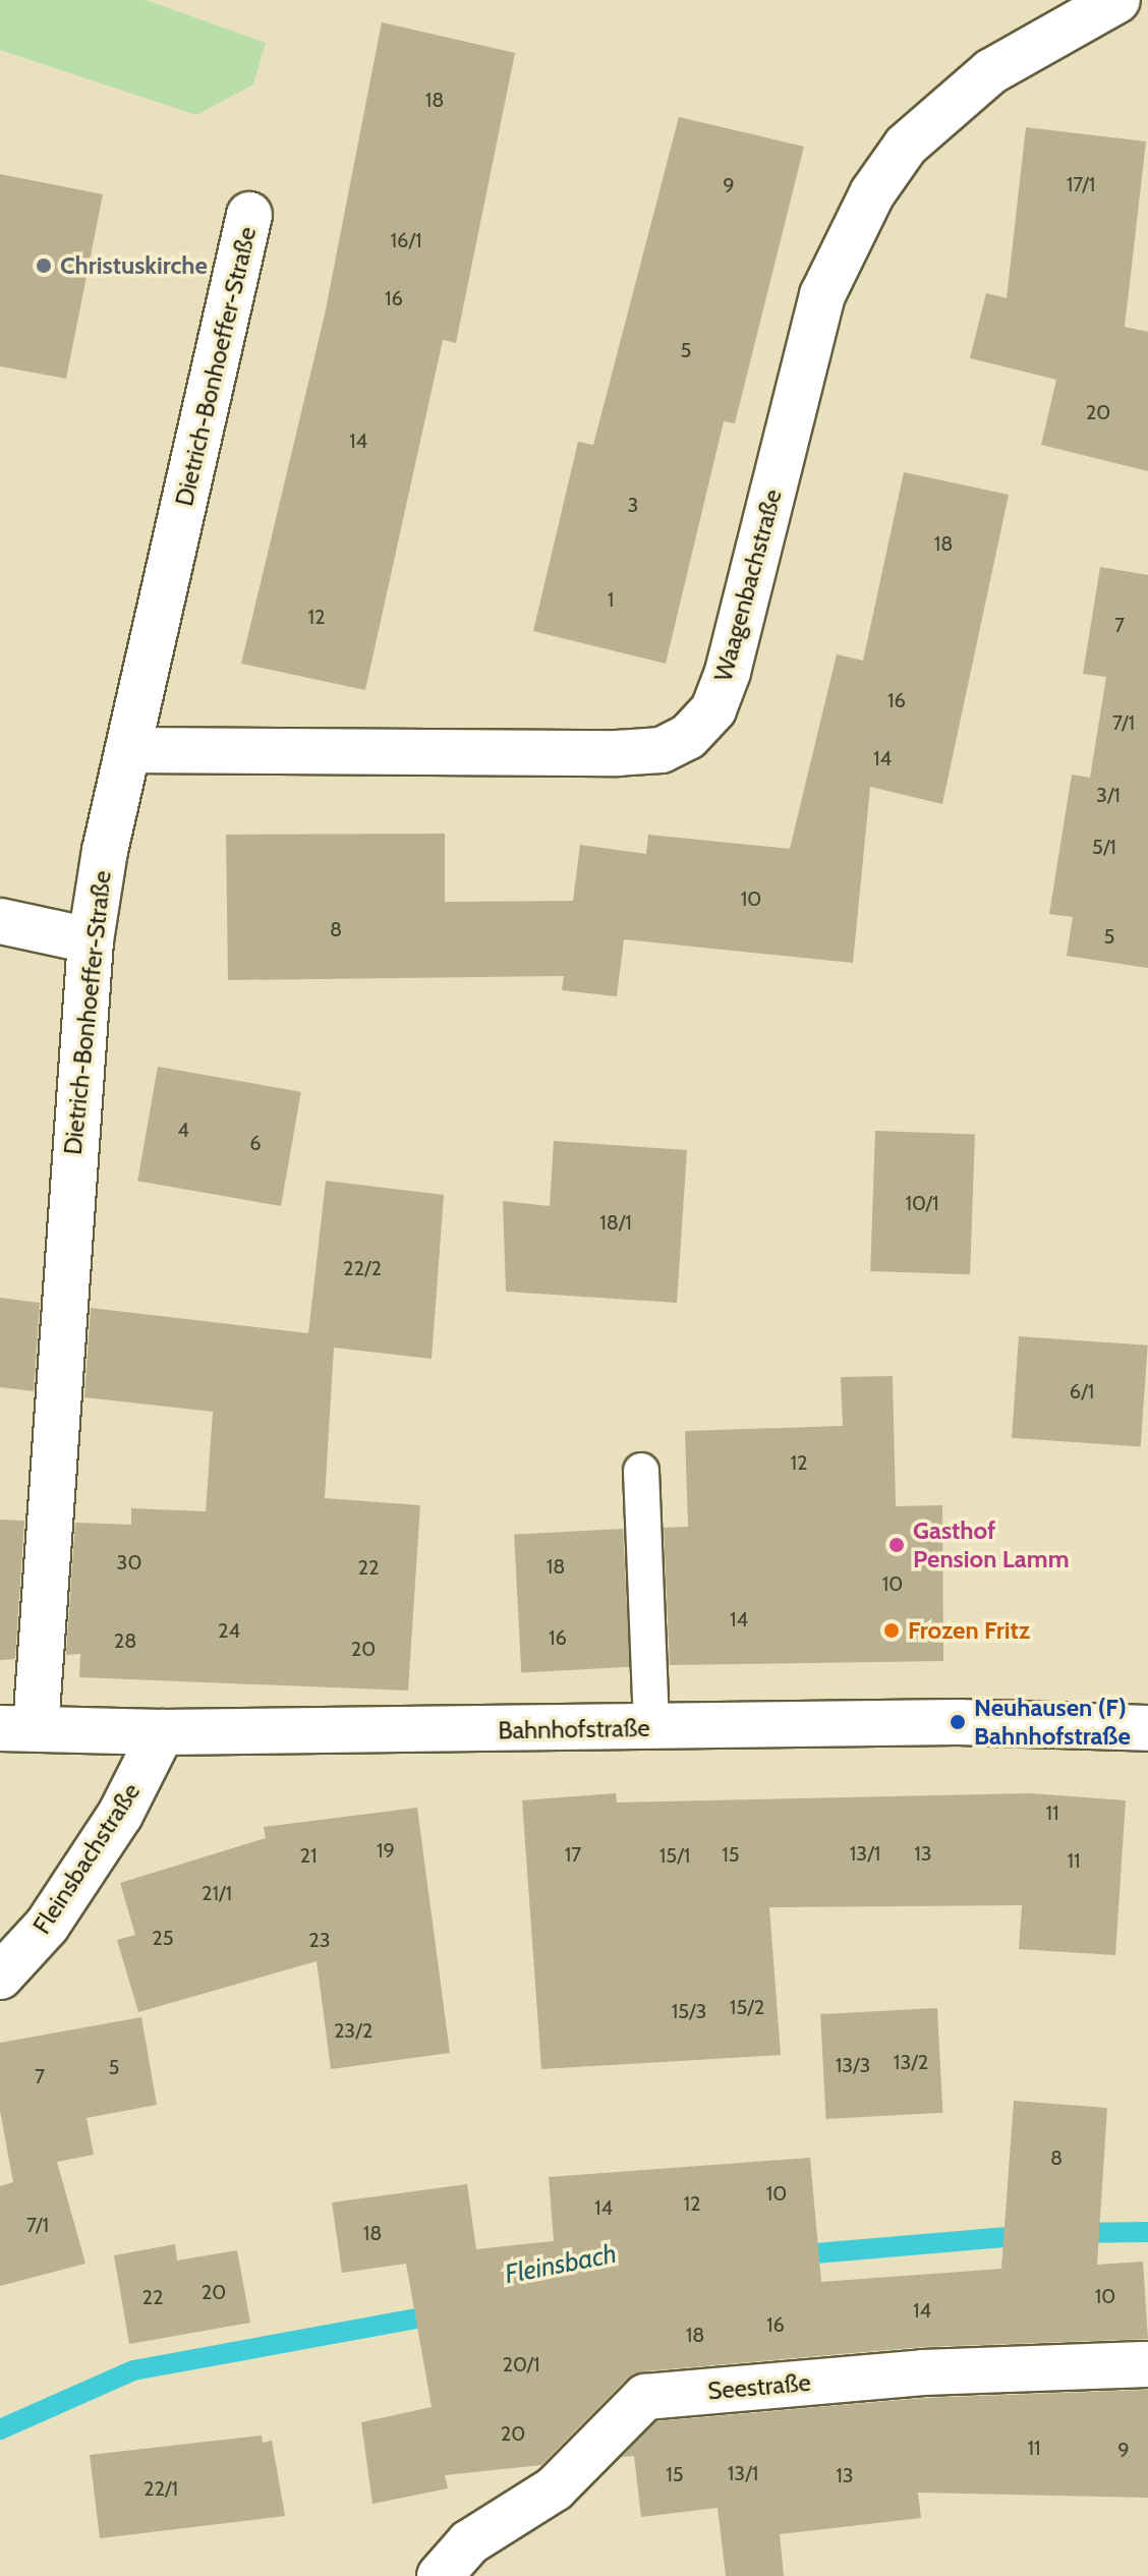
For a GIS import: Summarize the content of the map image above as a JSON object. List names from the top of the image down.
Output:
{
  "streets": {
    "street": [
      "Dietrich-Bonhoeffer-Straße",
      "Waagenbachstraße",
      "Bahnhofstraße",
      "Fleinsbachstraße",
      "Seestraße"
    ]
  },
  "crossings": [
    ["Dietrich-Bonhoeffer-Straße", "Waagenbachstraße"],
    ["Dietrich-Bonhoeffer-Straße", "Bahnhofstraße"],
    ["Bahnhofstraße", "Fleinsbachstraße"]
  ],
  "water": ["Fleinsbach"],
  "places": [
    "Christuskirche",
    "Gasthof Pension Lamm",
    "Frozen Fritz",
    "Neuhausen (F) Bahnhofstraße"
  ],
  "house_numbers": [
    "18",
    "17/1",
    "9",
    "16/1",
    "16",
    "5",
    "20",
    "14",
    "3",
    "18",
    "1",
    "12",
    "7",
    "16",
    "7/1",
    "14",
    "3/1",
    "5/1",
    "10",
    "8",
    "5",
    "4",
    "6",
    "10/1",
    "18/1",
    "22/2",
    "6/1",
    "12",
    "30",
    "18",
    "22",
    "10",
    "14",
    "24",
    "16",
    "28",
    "20",
    "11",
    "19",
    "13/1",
    "13",
    "17",
    "15",
    "21",
    "15/1",
    "11",
    "21/1",
    "25",
    "23",
    "15/2",
    "15/3",
    "23/2",
    "13/2",
    "13/3",
    "5",
    "7",
    "8",
    "10",
    "12",
    "14",
    "7/1",
    "18",
    "20",
    "10",
    "22",
    "14",
    "16",
    "18",
    "20/1",
    "20",
    "11",
    "9",
    "13/1",
    "15",
    "13",
    "22/1"
  ]
}
